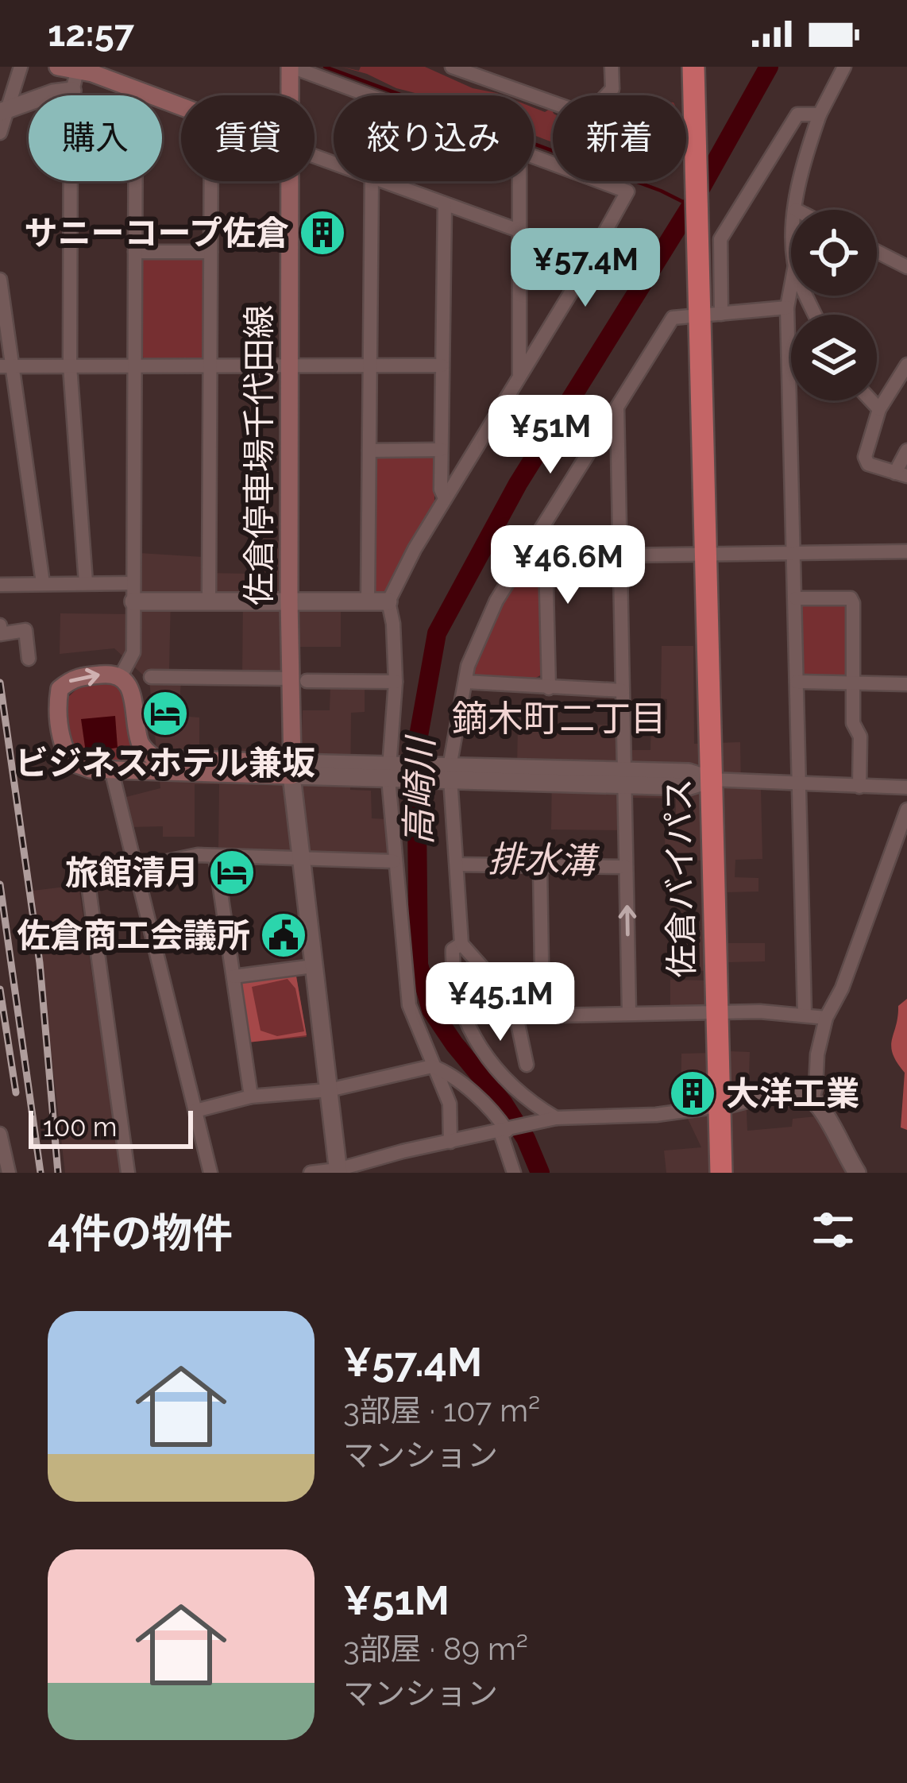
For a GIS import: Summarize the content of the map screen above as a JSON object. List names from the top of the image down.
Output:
{
  "streets": {
    "highway": ["佐倉バイパス"],
    "main road": ["佐倉停車場千代田線"]
  },
  "districts": ["鏑木町二丁目"],
  "water": ["高崎川", "排水溝"],
  "places": {
    "building": ["サニーコープ佐倉", "大洋工業"],
    "hotel": ["ビジネスホテル兼坂", "旅館清月"],
    "public building": ["佐倉商工会議所"]
  },
  "scale_bar": "100 m",
  "page": {
    "status": "12:57",
    "chip": [
      "購入",
      "賃貸",
      "絞り込み",
      "新着"
    ],
    "price": [
      "¥57.4M",
      "¥51M",
      "¥46.6M",
      "¥45.1M"
    ],
    "scale": "100 m",
    "heading": "4件の物件",
    "list": [
      {
        "name": "¥57.4M",
        "note": "3部屋 · 107 m² · マンション"
      },
      {
        "name": "¥51M",
        "note": "3部屋 · 89 m² · マンション"
      }
    ]
  }
}
